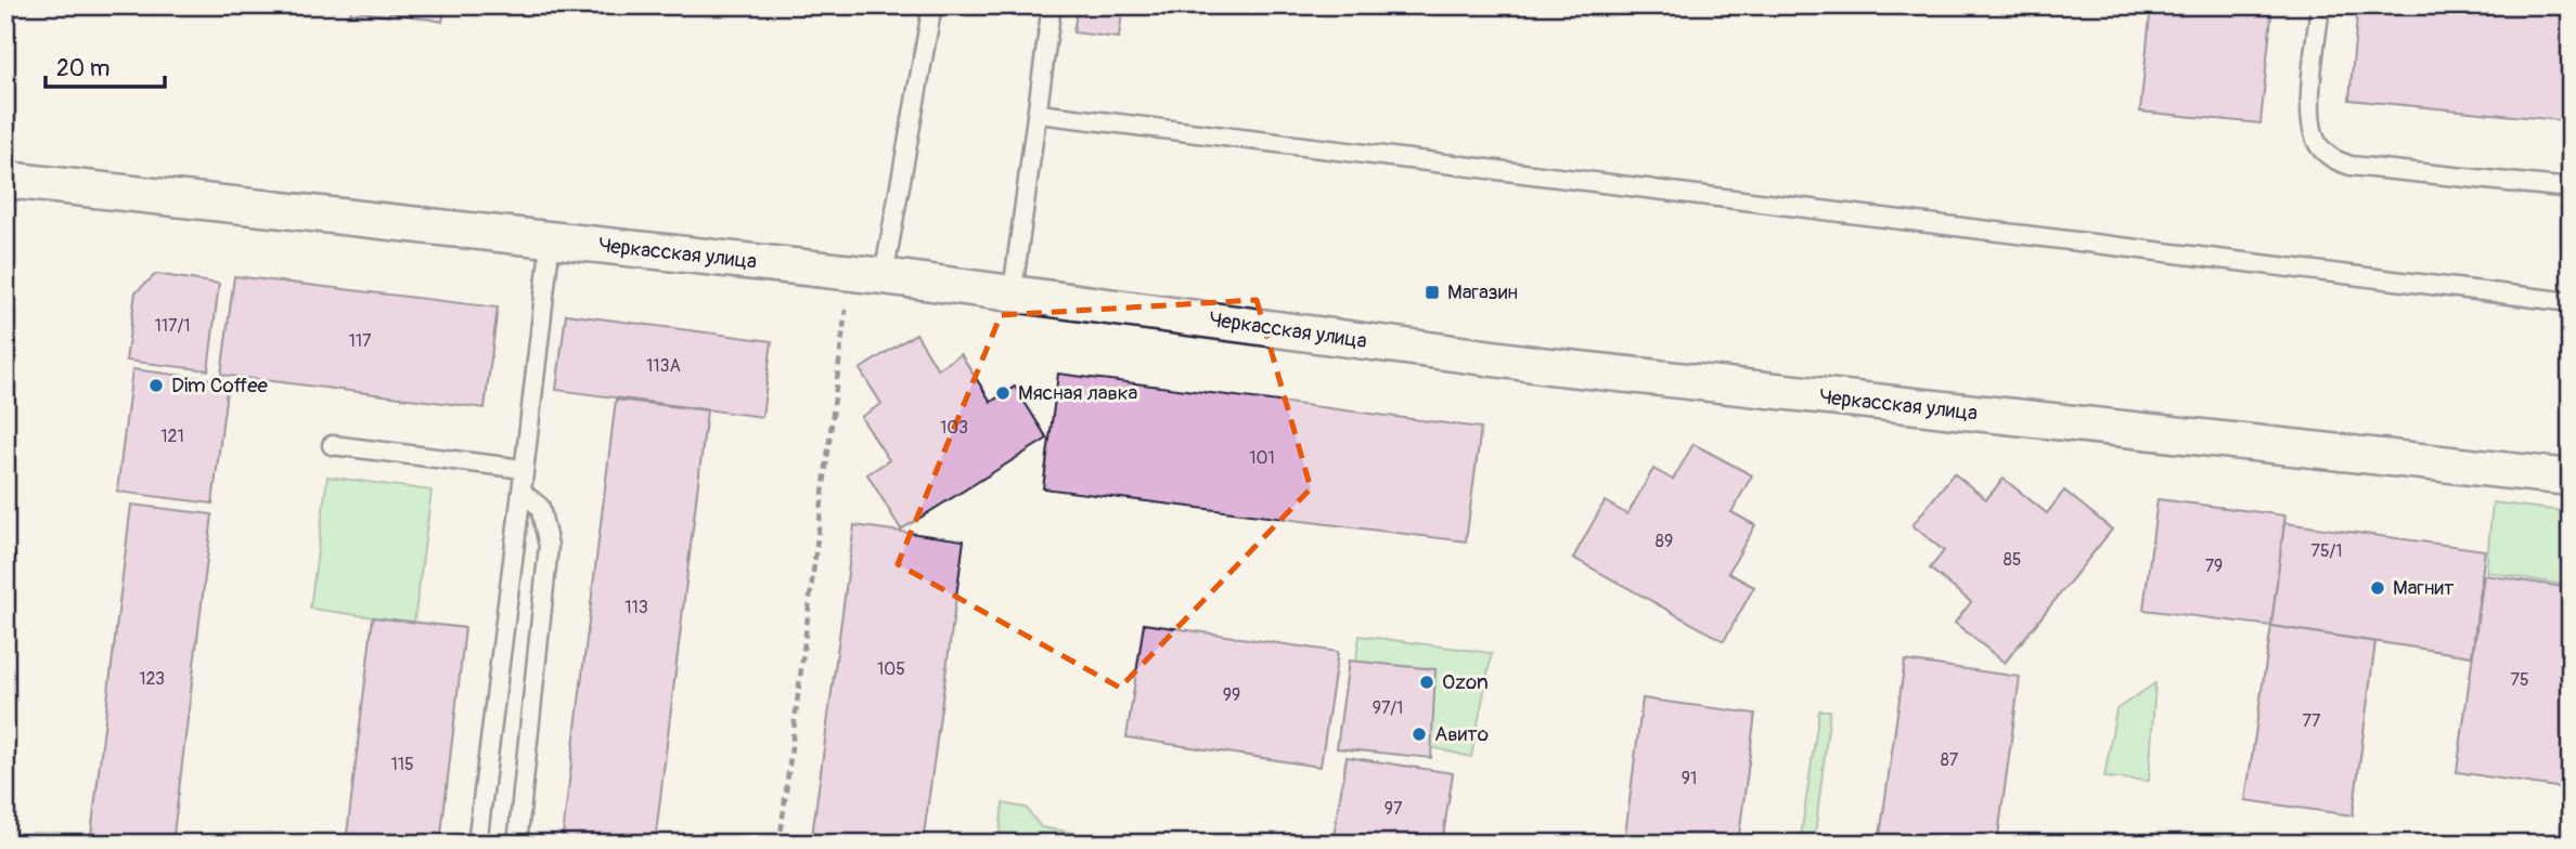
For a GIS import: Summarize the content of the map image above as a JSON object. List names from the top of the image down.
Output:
{
  "streets": {
    "street": ["Черкасская улица"]
  },
  "places": {
    "transit": ["Магазин"],
    "other": [
      "Dim Coffee",
      "Мясная лавка",
      "Магнит",
      "Ozon",
      "Авито"
    ]
  },
  "house_numbers": [
    "117/1",
    "117",
    "113А",
    "103",
    "121",
    "101",
    "89",
    "75/1",
    "85",
    "79",
    "113",
    "105",
    "123",
    "75",
    "99",
    "97/1",
    "77",
    "87",
    "115",
    "91",
    "97"
  ],
  "scale_bar": "20 m"
}
